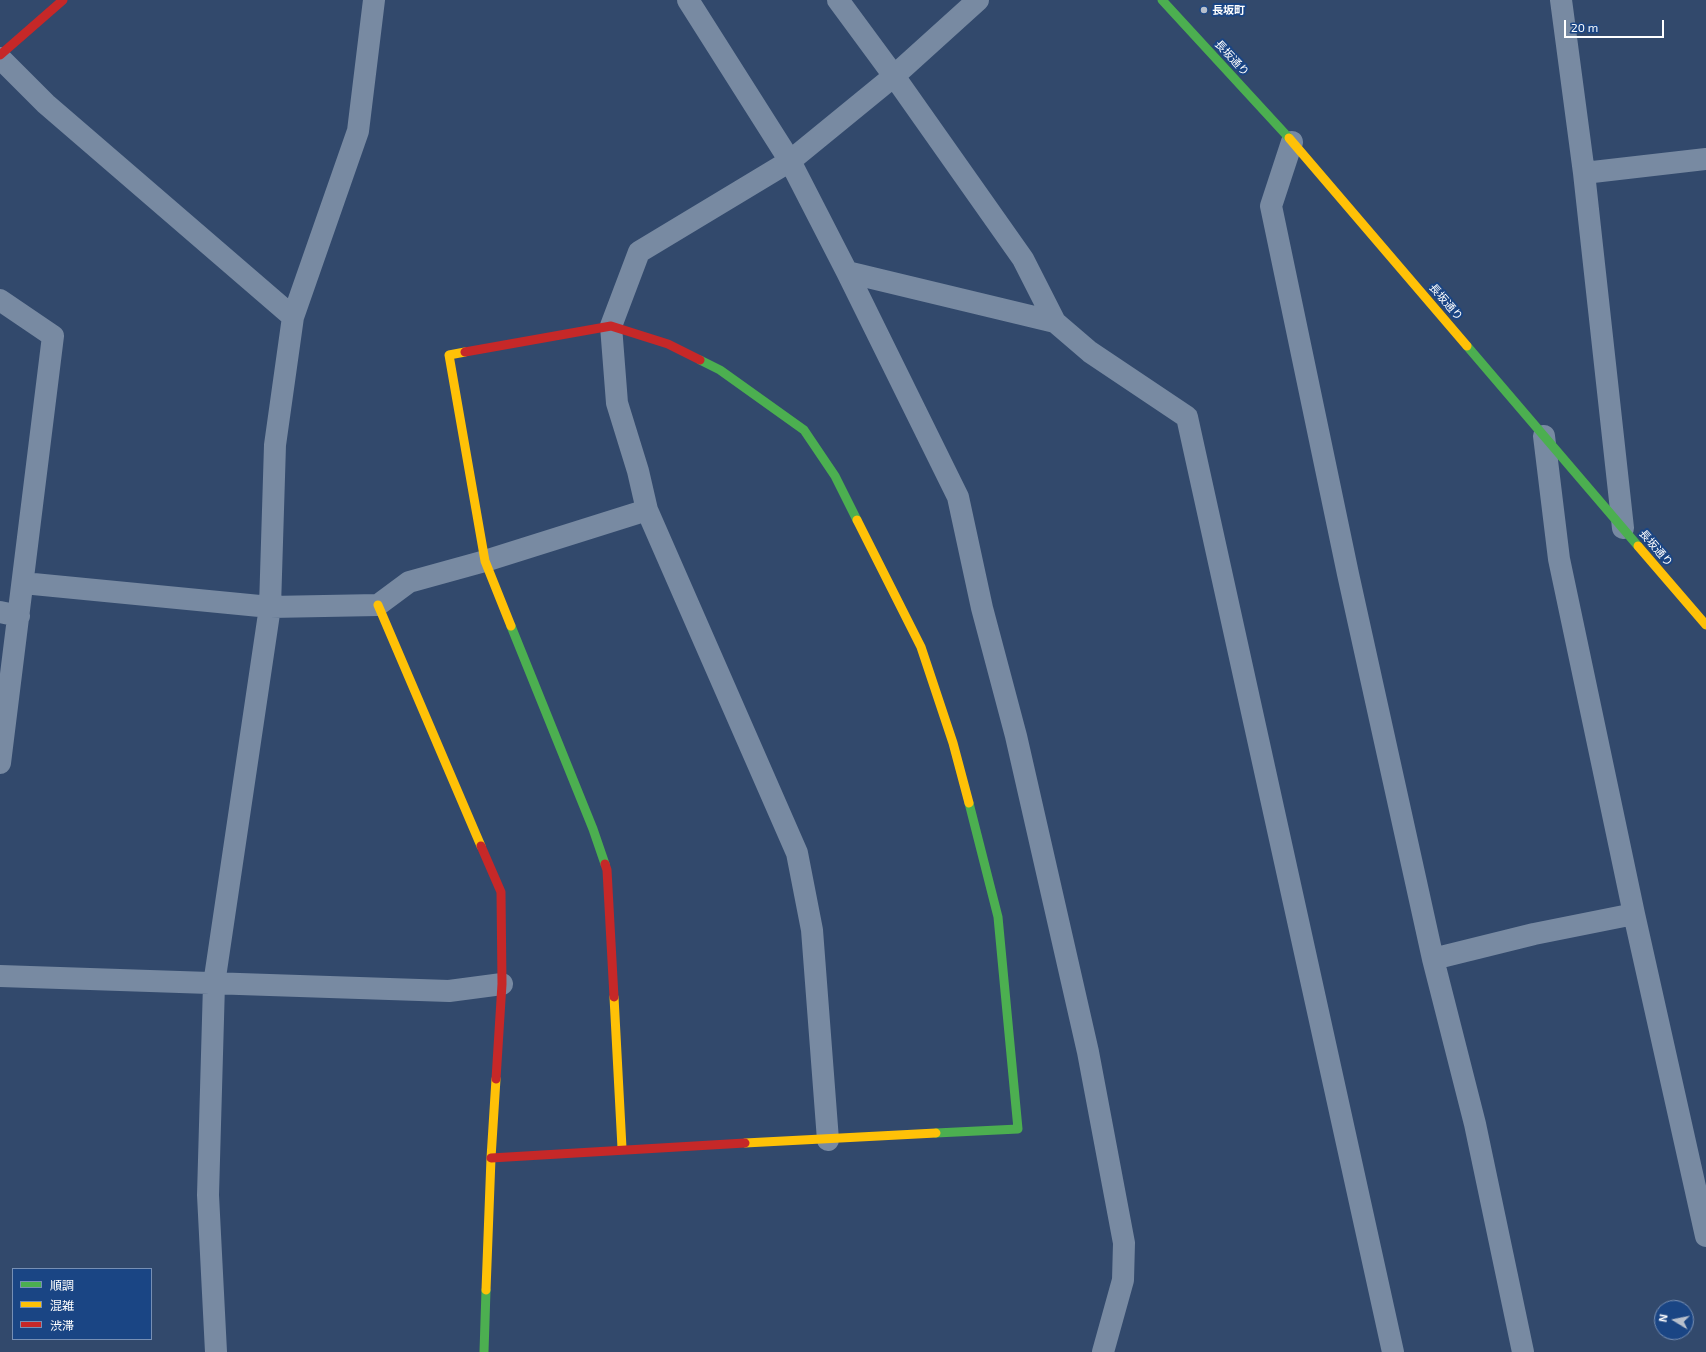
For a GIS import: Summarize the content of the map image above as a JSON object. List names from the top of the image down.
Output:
{
  "streets": {
    "street": ["長坂通り"]
  },
  "places": ["長坂町"],
  "legend": ["順調", "混雑", "渋滞"],
  "scale_bar": "20 m",
  "north": "left"
}
